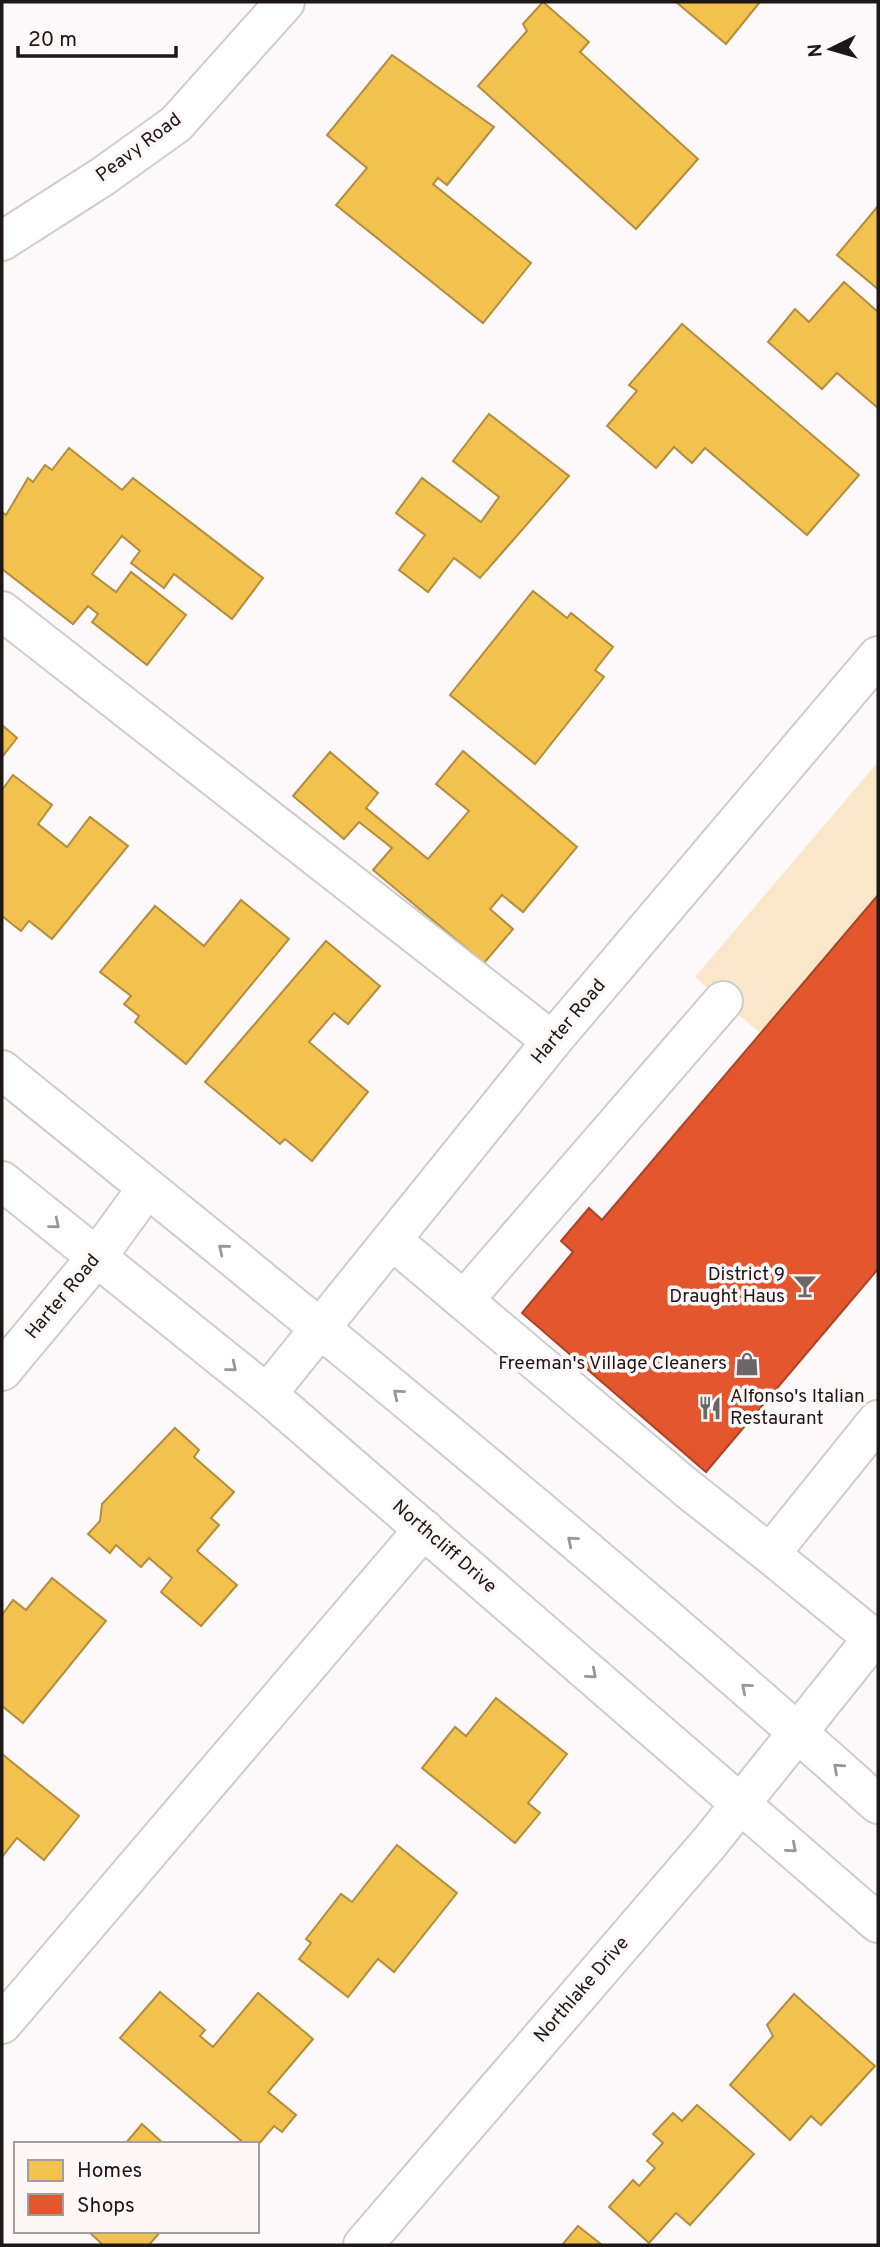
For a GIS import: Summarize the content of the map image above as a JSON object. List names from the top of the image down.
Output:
{
  "streets": {
    "street": [
      "Peavy Road",
      "Harter Road",
      "Northcliff Drive",
      "Northlake Drive"
    ]
  },
  "crossings": [
    ["Harter Road", "Northcliff Drive"],
    ["Northcliff Drive", "Northlake Drive"]
  ],
  "places": {
    "bar": ["District 9 Draught Haus"],
    "shop": ["Freeman's Village Cleaners"],
    "restaurant": ["Alfonso's Italian Restaurant"]
  },
  "legend": ["Homes", "Shops"],
  "scale_bar": "20 m",
  "north": "left"
}
